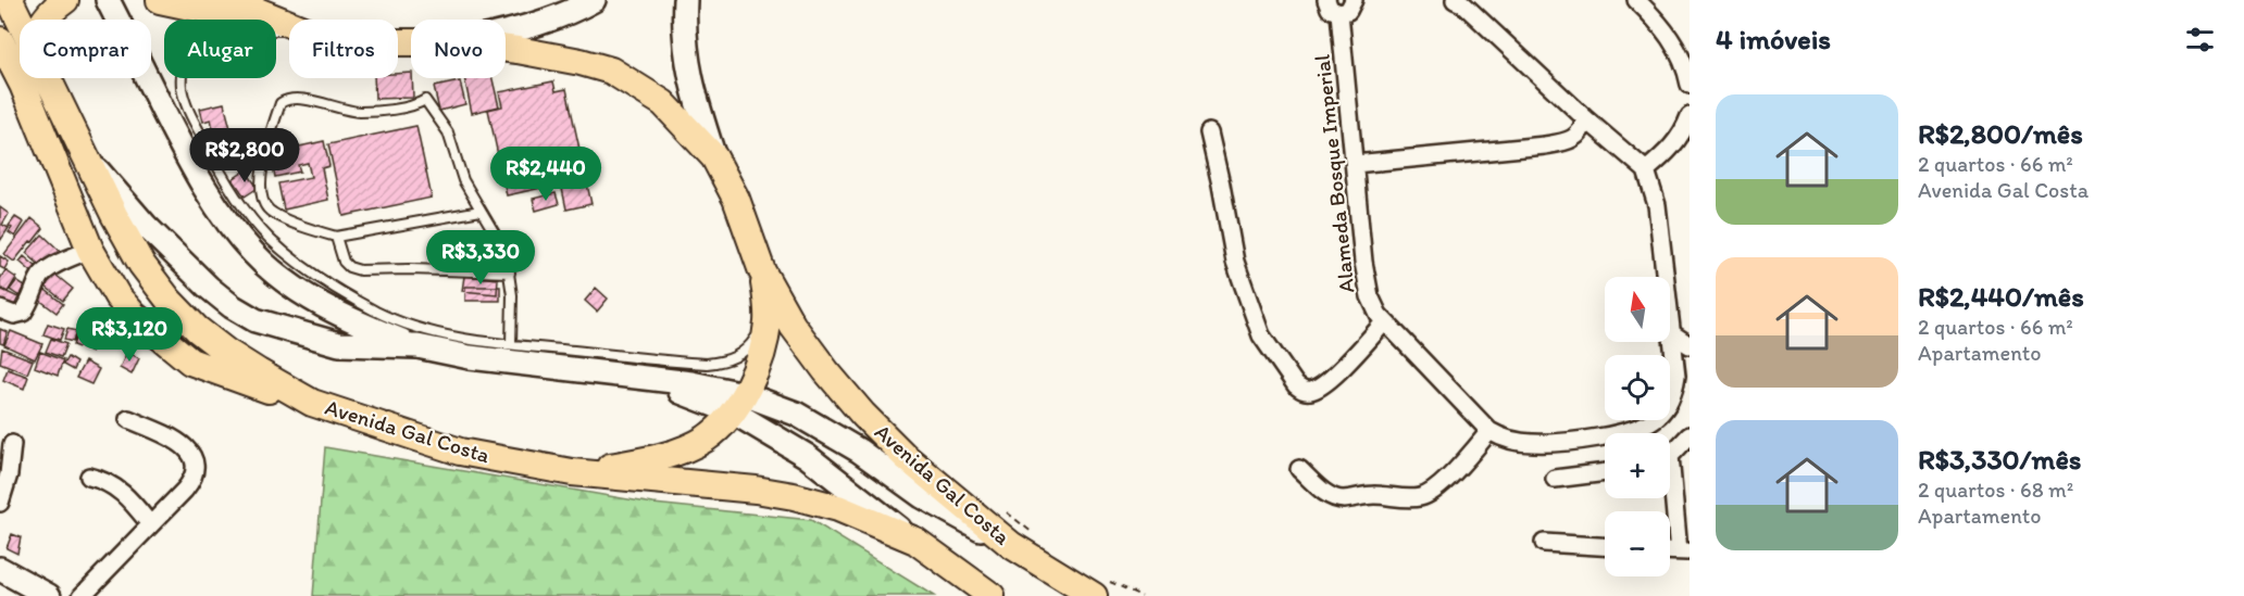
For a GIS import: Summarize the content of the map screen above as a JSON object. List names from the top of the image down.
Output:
{
  "streets": {
    "main road": ["Avenida Gal Costa"],
    "street": ["Alameda Bosque Imperial"]
  },
  "north": "top",
  "page": {
    "heading": "4 imóveis",
    "chip": [
      "Comprar",
      "Alugar",
      "Filtros",
      "Novo"
    ],
    "list": [
      {
        "name": "R$2,800/mês",
        "note": "2 quartos · 66 m² · Avenida Gal Costa"
      },
      {
        "name": "R$2,440/mês",
        "note": "2 quartos · 66 m² · Apartamento"
      },
      {
        "name": "R$3,330/mês",
        "note": "2 quartos · 68 m² · Apartamento"
      }
    ],
    "price": [
      "R$2,800",
      "R$2,440",
      "R$3,330",
      "R$3,120"
    ],
    "map_buttons": ["+", "−"]
  }
}
